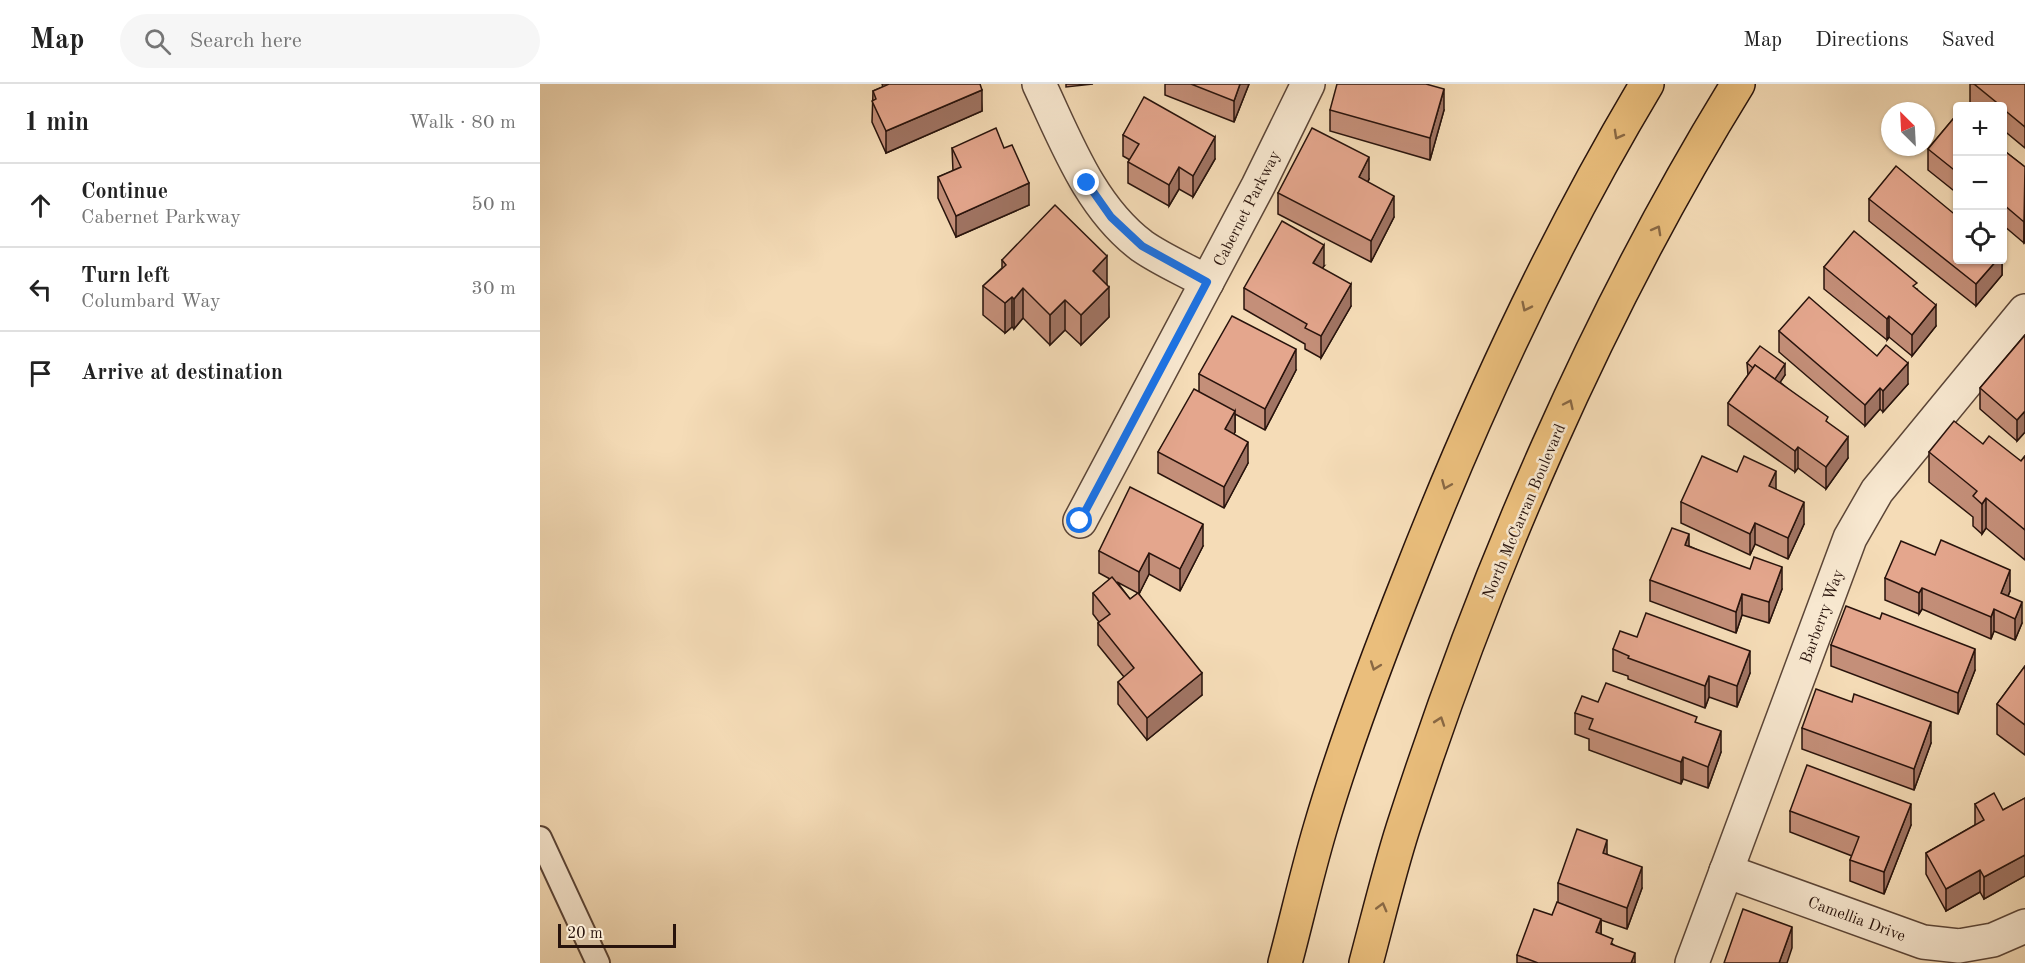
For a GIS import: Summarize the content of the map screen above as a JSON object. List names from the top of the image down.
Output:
{
  "streets": {
    "main road": ["North McCarran Boulevard"],
    "street": ["Cabernet Parkway", "Barberry Way", "Camellia Drive"]
  },
  "crossings": [
    ["Barberry Way", "Camellia Drive"]
  ],
  "scale_bar": "20 m",
  "north": "top left",
  "page": {
    "header": "Map",
    "search": "Search here",
    "nav": ["Map", "Directions", "Saved"],
    "heading": ["1 min", "Walk · 80 m"],
    "map_buttons": ["+", "−"],
    "list": [
      ["Continue", "Cabernet Parkway", "50 m"],
      ["Turn left", "Columbard Way", "30 m"],
      "Arrive at destination"
    ],
    "scale": "20 m"
  }
}
